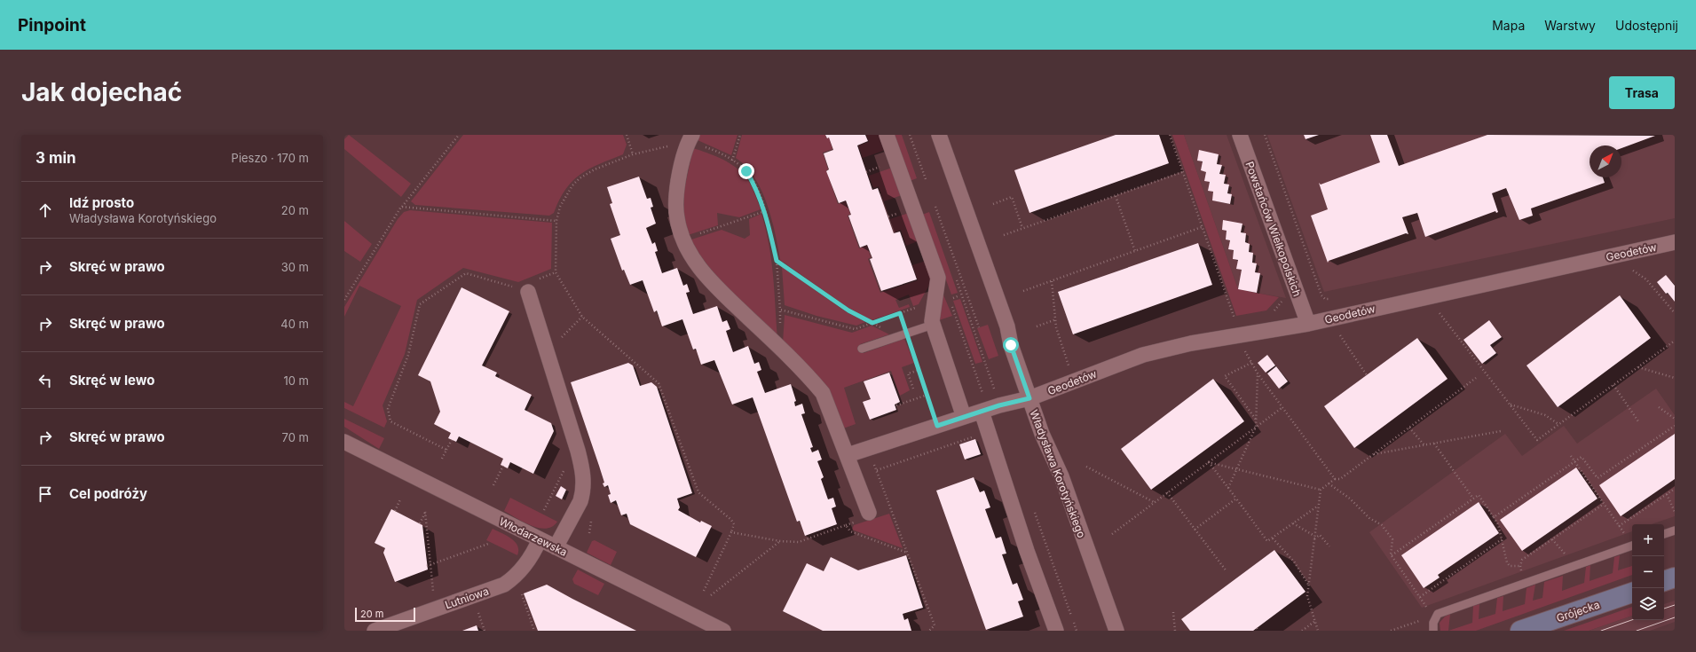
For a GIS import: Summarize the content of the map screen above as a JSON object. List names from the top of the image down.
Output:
{
  "streets": {
    "main road": ["Grójecka"],
    "street": [
      "Powstańców Wielkopolskich",
      "Geodetów",
      "Władysława Korotyńskiego",
      "Włodarzewska",
      "Lutniowa"
    ]
  },
  "crossings": [
    ["Powstańców Wielkopolskich", "Geodetów"],
    ["Geodetów", "Władysława Korotyńskiego"],
    ["Włodarzewska", "Lutniowa"]
  ],
  "scale_bar": "20 m",
  "north": "top right",
  "page": {
    "header": "Pinpoint",
    "nav": ["Mapa", "Warstwy", "Udostępnij"],
    "buttons": "Trasa",
    "title": "Jak dojechać",
    "heading": ["3 min", "Pieszo · 170 m"],
    "list": [
      ["Idź prosto", "Władysława Korotyńskiego", "20 m"],
      ["Skręć w prawo", "30 m"],
      ["Skręć w prawo", "40 m"],
      ["Skręć w lewo", "10 m"],
      ["Skręć w prawo", "70 m"],
      "Cel podróży"
    ],
    "map_buttons": ["+", "−"],
    "scale": "20 m"
  }
}
